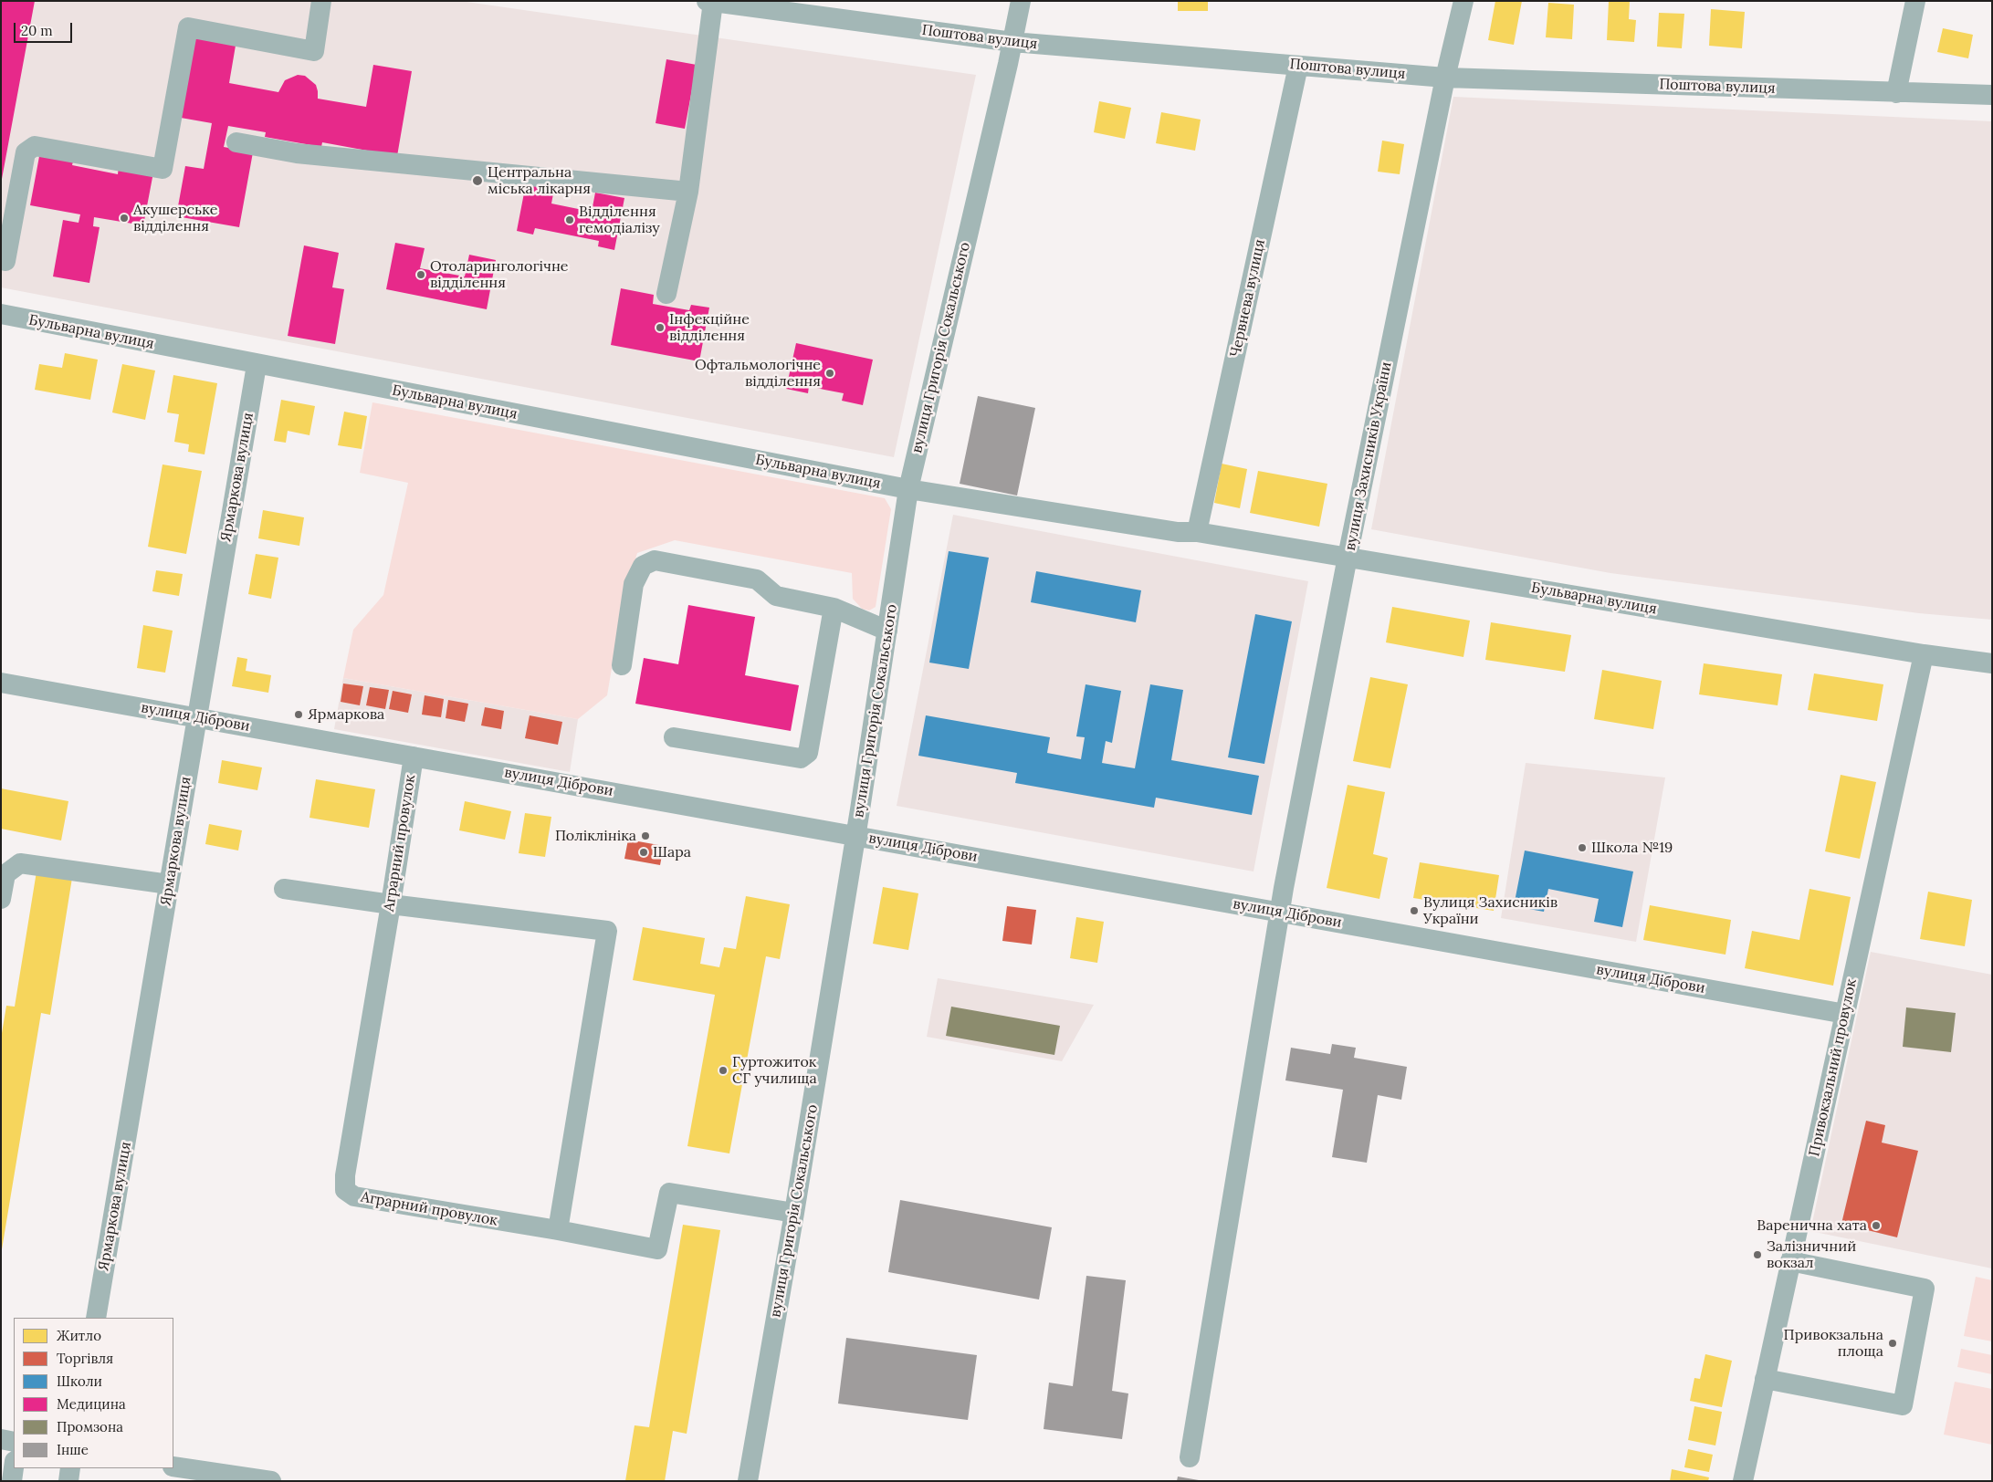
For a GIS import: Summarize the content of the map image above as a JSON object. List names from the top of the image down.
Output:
{
  "streets": {
    "street": [
      "Поштова вулиця",
      "Червнева вулиця",
      "Бульварна вулиця",
      "вулиця Григорія Сокальського",
      "вулиця Захисників України",
      "Ярмаркова вулиця",
      "вулиця Діброви",
      "Аграрний провулок",
      "Привокзальний провулок"
    ]
  },
  "crossings": [
    ["Поштова вулиця", "Червнева вулиця"],
    ["Поштова вулиця", "вулиця Григорія Сокальського"],
    ["Поштова вулиця", "вулиця Захисників України"],
    ["Червнева вулиця", "Бульварна вулиця"],
    ["Бульварна вулиця", "вулиця Григорія Сокальського"],
    ["Бульварна вулиця", "вулиця Захисників України"],
    ["Бульварна вулиця", "Ярмаркова вулиця"],
    ["Бульварна вулиця", "Привокзальний провулок"],
    ["вулиця Григорія Сокальського", "вулиця Діброви"],
    ["вулиця Григорія Сокальського", "Аграрний провулок"],
    ["вулиця Захисників України", "вулиця Діброви"],
    ["Ярмаркова вулиця", "вулиця Діброви"],
    ["вулиця Діброви", "Аграрний провулок"],
    ["вулиця Діброви", "Привокзальний провулок"]
  ],
  "places": [
    "Центральна міська лікарня",
    "Акушерське відділення",
    "Відділення гемодіалізу",
    "Отоларингологічне відділення",
    "Інфекційне відділення",
    "Офтальмологічне відділення",
    "Ярмаркова",
    "Поліклініка",
    "Школа №19",
    "Шара",
    "Вулиця Захисників України",
    "Гуртожиток СГ училища",
    "Варенична хата",
    "Залізничний вокзал",
    "Привокзальна площа"
  ],
  "legend": [
    "Житло",
    "Торгівля",
    "Школи",
    "Медицина",
    "Промзона",
    "Інше"
  ],
  "scale_bar": "20 m"
}
